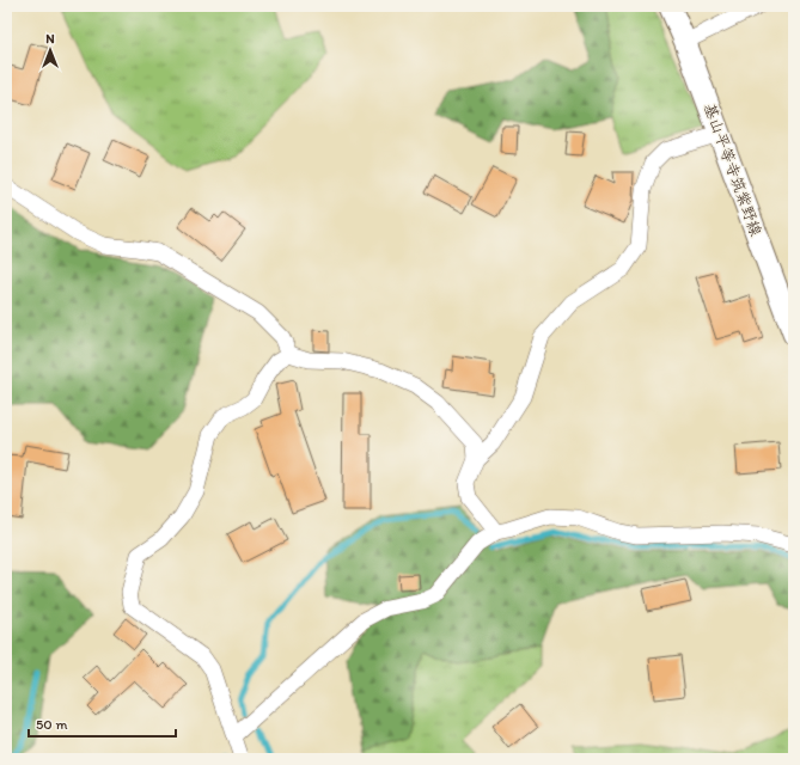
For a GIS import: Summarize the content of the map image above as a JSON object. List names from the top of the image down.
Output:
{
  "streets": {
    "main road": ["基山平等寺筑紫野線"]
  },
  "scale_bar": "50 m",
  "north": "top"
}
